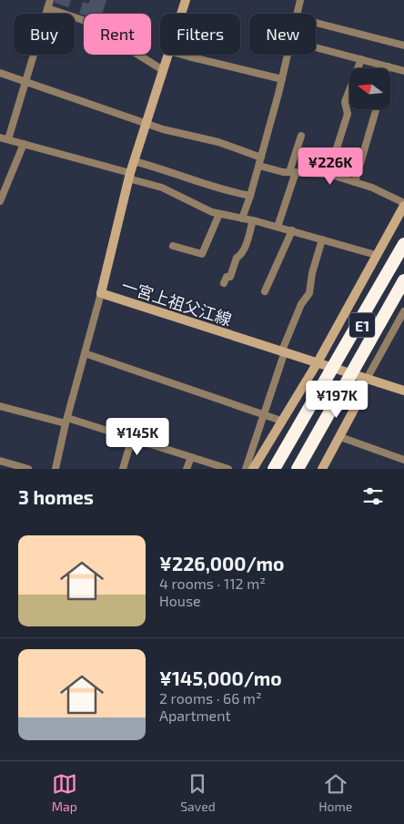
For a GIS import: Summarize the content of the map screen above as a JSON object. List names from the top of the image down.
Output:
{
  "streets": {
    "highway": ["E1"],
    "main road": ["一宮上祖父江線"]
  },
  "north": "left",
  "page": {
    "chip": [
      "Buy",
      "Rent",
      "Filters",
      "New"
    ],
    "price": ["¥226K", "¥197K", "¥145K"],
    "heading": "3 homes",
    "list": [
      {
        "name": "¥226,000/mo",
        "note": "4 rooms · 112 m² · House"
      },
      {
        "name": "¥145,000/mo",
        "note": "2 rooms · 66 m² · Apartment"
      }
    ],
    "tabs": ["Map", "Saved", "Home"]
  }
}
